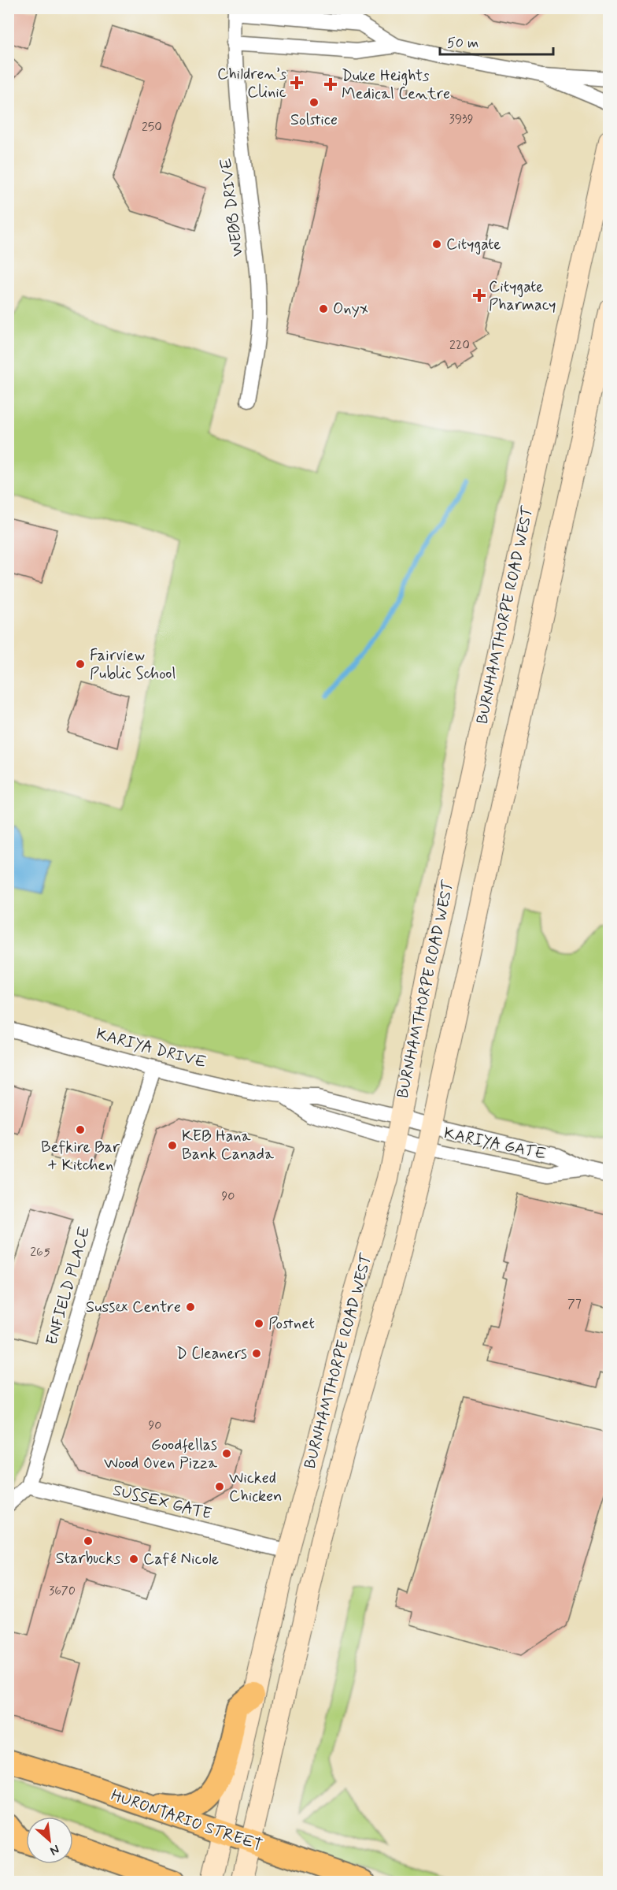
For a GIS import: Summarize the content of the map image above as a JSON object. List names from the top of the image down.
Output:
{
  "streets": {
    "main road": ["BURNHAMTHORPE ROAD WEST", "HURONTARIO STREET"],
    "street": [
      "WEBB DRIVE",
      "KARIYA DRIVE",
      "KARIYA GATE",
      "ENFIELD PLACE",
      "SUSSEX GATE"
    ]
  },
  "crossings": [
    ["BURNHAMTHORPE ROAD WEST", "KARIYA DRIVE"],
    ["BURNHAMTHORPE ROAD WEST", "KARIYA GATE"],
    ["BURNHAMTHORPE ROAD WEST", "SUSSEX GATE"],
    ["BURNHAMTHORPE ROAD WEST", "HURONTARIO STREET"],
    ["KARIYA DRIVE", "KARIYA GATE"],
    ["KARIYA DRIVE", "ENFIELD PLACE"],
    ["ENFIELD PLACE", "SUSSEX GATE"]
  ],
  "places": {
    "health": ["Children’s Clinic", "Duke Heights Medical Centre", "Citygate Pharmacy"],
    "other": [
      "Solstice",
      "Citygate",
      "Onyx",
      "Fairview Public School",
      "Befkire Bar + Kitchen",
      "KEB Hana Bank Canada",
      "Sussex Centre",
      "Postnet",
      "D Cleaners",
      "Goodfellas Wood Oven Pizza",
      "Wicked Chicken",
      "Starbucks",
      "Café Nicole"
    ]
  },
  "house_numbers": [
    "3939",
    "250",
    "220",
    "90",
    "265",
    "77",
    "90",
    "3670"
  ],
  "scale_bar": "50 m",
  "north": "bottom right"
}
